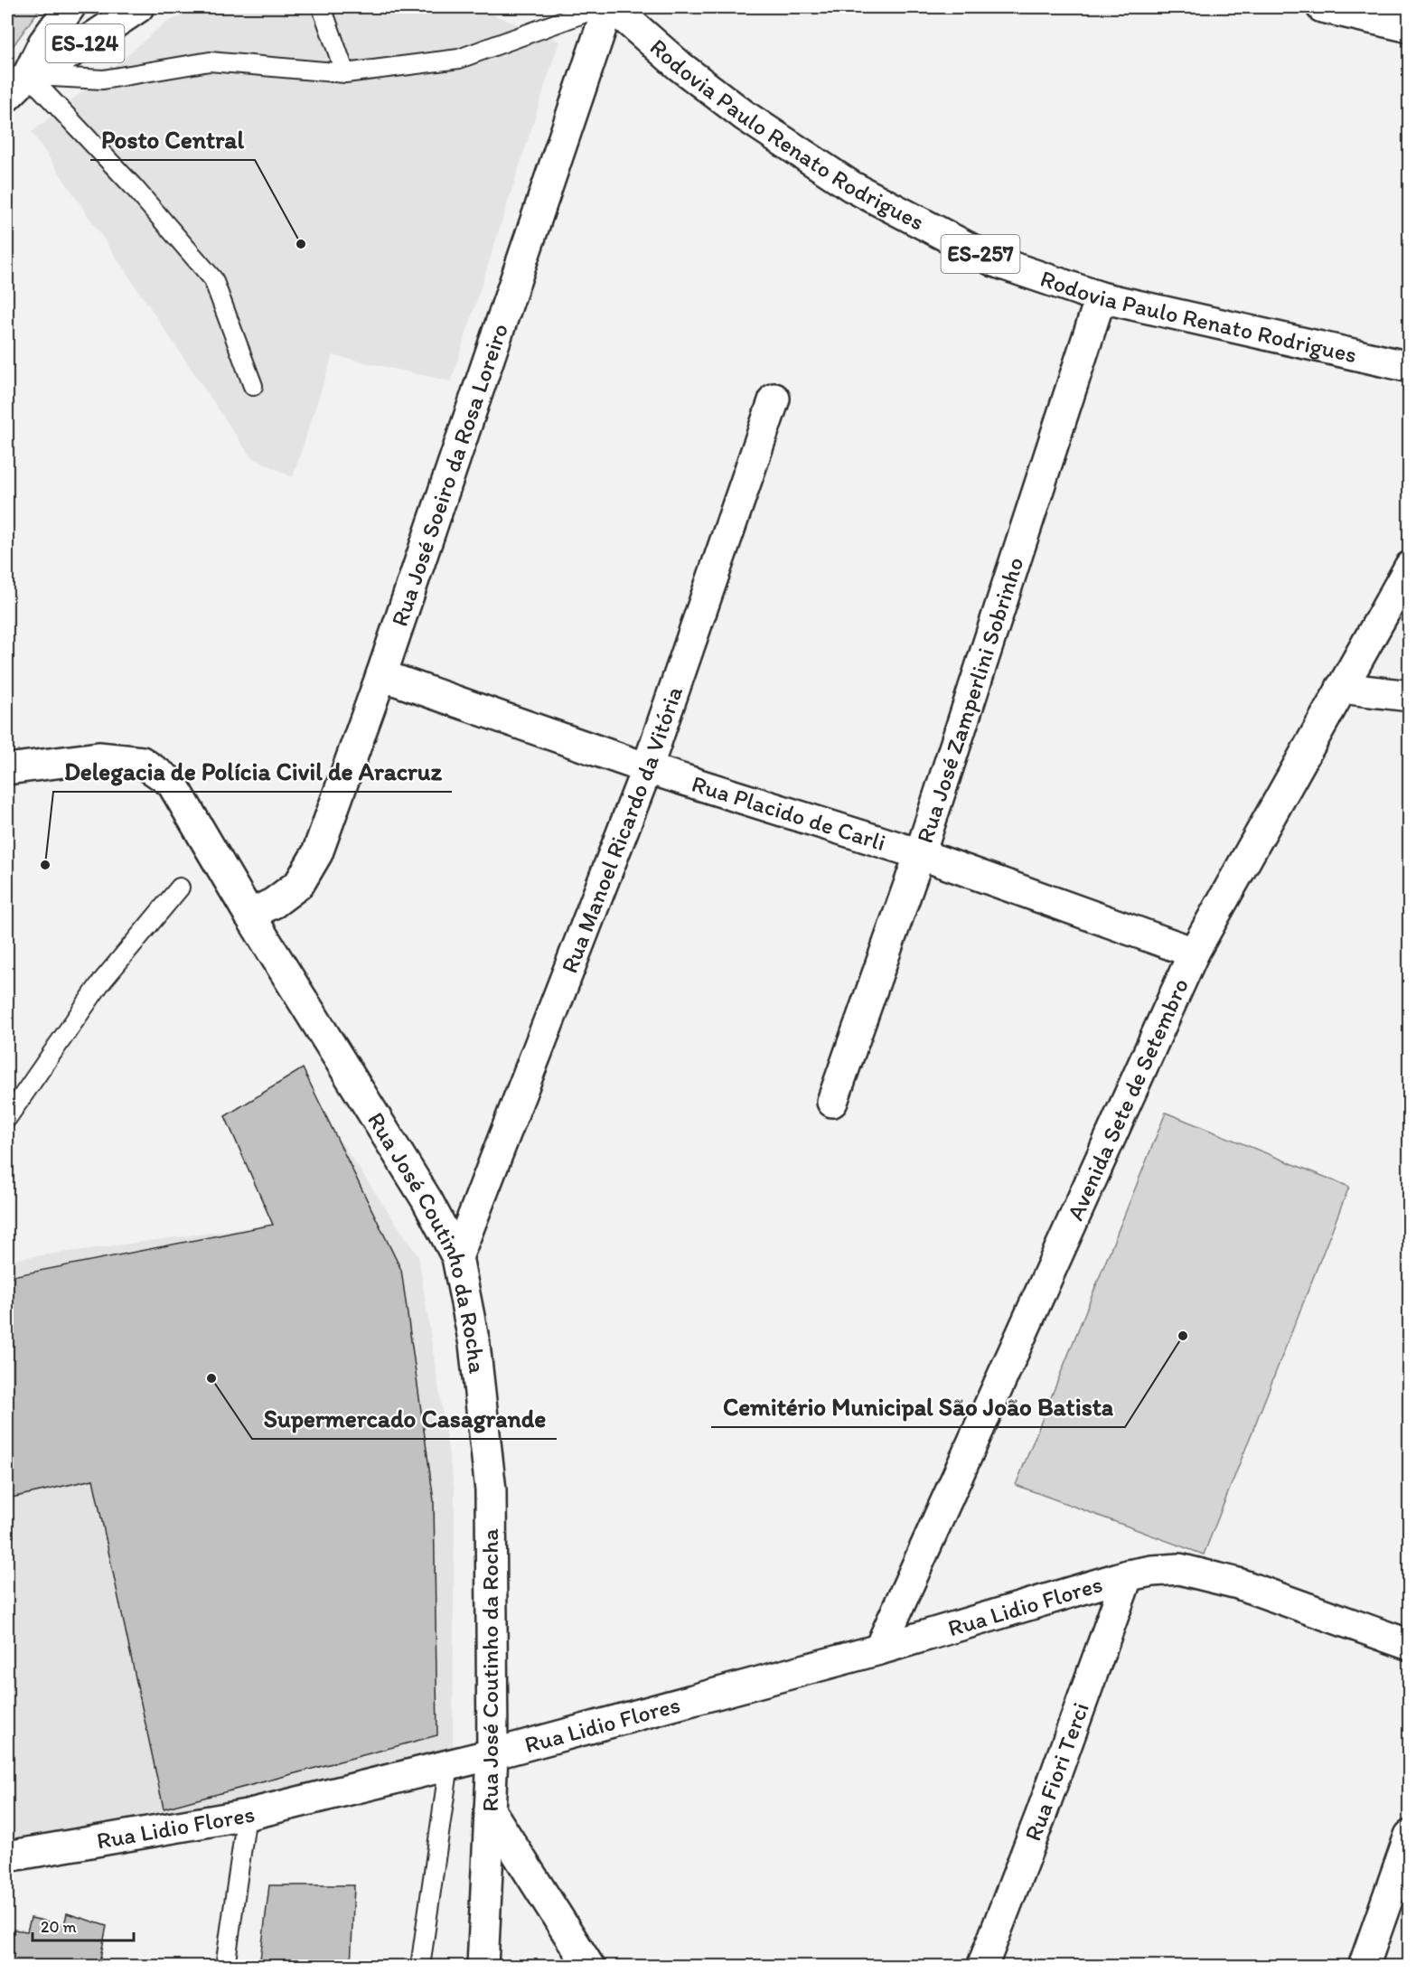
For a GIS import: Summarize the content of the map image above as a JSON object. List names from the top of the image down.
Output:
{
  "streets": {
    "street": [
      "ES-124",
      "Rodovia Paulo Renato Rodrigues",
      "ES-257",
      "Rua José Soeiro da Rosa Loreiro",
      "Rua José Zamperlini Sobrinho",
      "Rua Placido de Carli",
      "Rua Manoel Ricardo da Vitória",
      "Avenida Sete de Setembro",
      "Rua José Coutinho da Rocha",
      "Rua Lidio Flores",
      "Rua Fiori Terci"
    ]
  },
  "crossings": [
    ["Rodovia Paulo Renato Rodrigues", "Rua José Zamperlini Sobrinho"],
    ["Rua José Soeiro da Rosa Loreiro", "Rua Placido de Carli"],
    ["Rua José Soeiro da Rosa Loreiro", "Rua José Coutinho da Rocha"],
    ["Rua José Zamperlini Sobrinho", "Rua Placido de Carli"],
    ["Rua Placido de Carli", "Rua Manoel Ricardo da Vitória"],
    ["Rua Placido de Carli", "Avenida Sete de Setembro"],
    ["Rua Manoel Ricardo da Vitória", "Rua José Coutinho da Rocha"],
    ["Avenida Sete de Setembro", "Rua Lidio Flores"],
    ["Rua José Coutinho da Rocha", "Rua Lidio Flores"],
    ["Rua Lidio Flores", "Rua Fiori Terci"]
  ],
  "places": [
    "Posto Central",
    "Delegacia de Polícia Civil de Aracruz",
    "Cemitério Municipal São João Batista",
    "Supermercado Casagrande"
  ],
  "scale_bar": "20 m"
}
